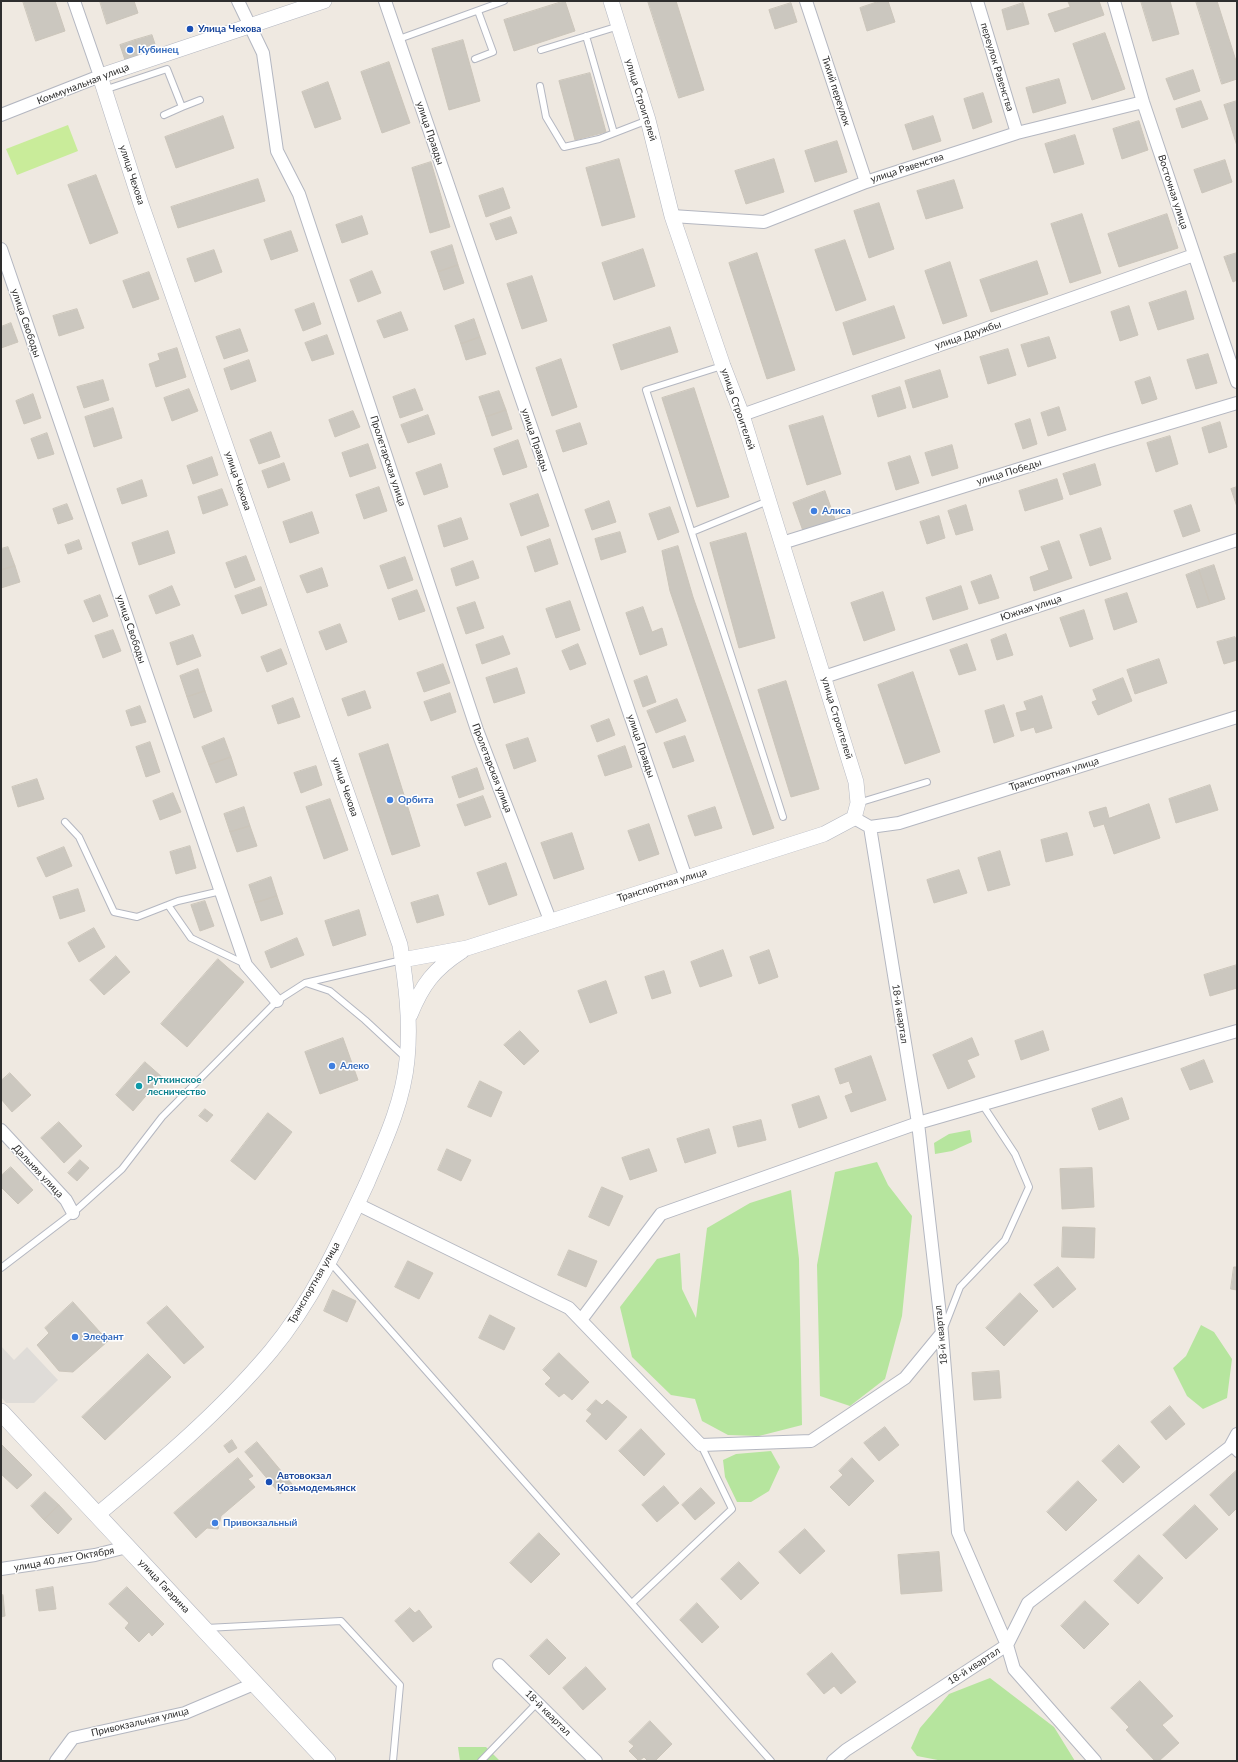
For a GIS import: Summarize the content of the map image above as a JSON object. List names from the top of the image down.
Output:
{
  "streets": {
    "main road": ["улица Гагарина"],
    "street": [
      "переулок Равенства",
      "Коммунальная улица",
      "Тихий переулок",
      "улица Строителей",
      "улица Правды",
      "улица Равенства",
      "улица Чехова",
      "Восточная улица",
      "улица Свободы",
      "улица Дружбы",
      "Пролетарская улица",
      "улица Победы",
      "Южная улица",
      "Транспортная улица",
      "18-й квартал",
      "Дальняя улица",
      "улица 40 лет Октября",
      "Привокзальная улица"
    ]
  },
  "crossings": [
    ["переулок Равенства", "улица Равенства"],
    ["Коммунальная улица", "улица Чехова"],
    ["Коммунальная улица", "Пролетарская улица"],
    ["Тихий переулок", "улица Равенства"],
    ["улица Строителей", "улица Равенства"],
    ["улица Строителей", "улица Дружбы"],
    ["улица Строителей", "улица Победы"],
    ["улица Строителей", "Южная улица"],
    ["улица Строителей", "Транспортная улица"],
    ["улица Правды", "Транспортная улица"],
    ["улица Равенства", "Восточная улица"],
    ["улица Чехова", "Транспортная улица"],
    ["Восточная улица", "улица Дружбы"],
    ["Пролетарская улица", "Транспортная улица"],
    ["Транспортная улица", "18-й квартал"],
    ["Транспортная улица", "улица Гагарина"],
    ["улица 40 лет Октября", "улица Гагарина"],
    ["улица Гагарина", "Привокзальная улица"]
  ],
  "places": [
    "Улица Чехова",
    "Кубинец",
    "Алиса",
    "Орбита",
    "Алеко",
    "Руткинское лесничество",
    "Элефант",
    "Автовокзал Козьмодемьянск",
    "Привокзальный"
  ]
}
